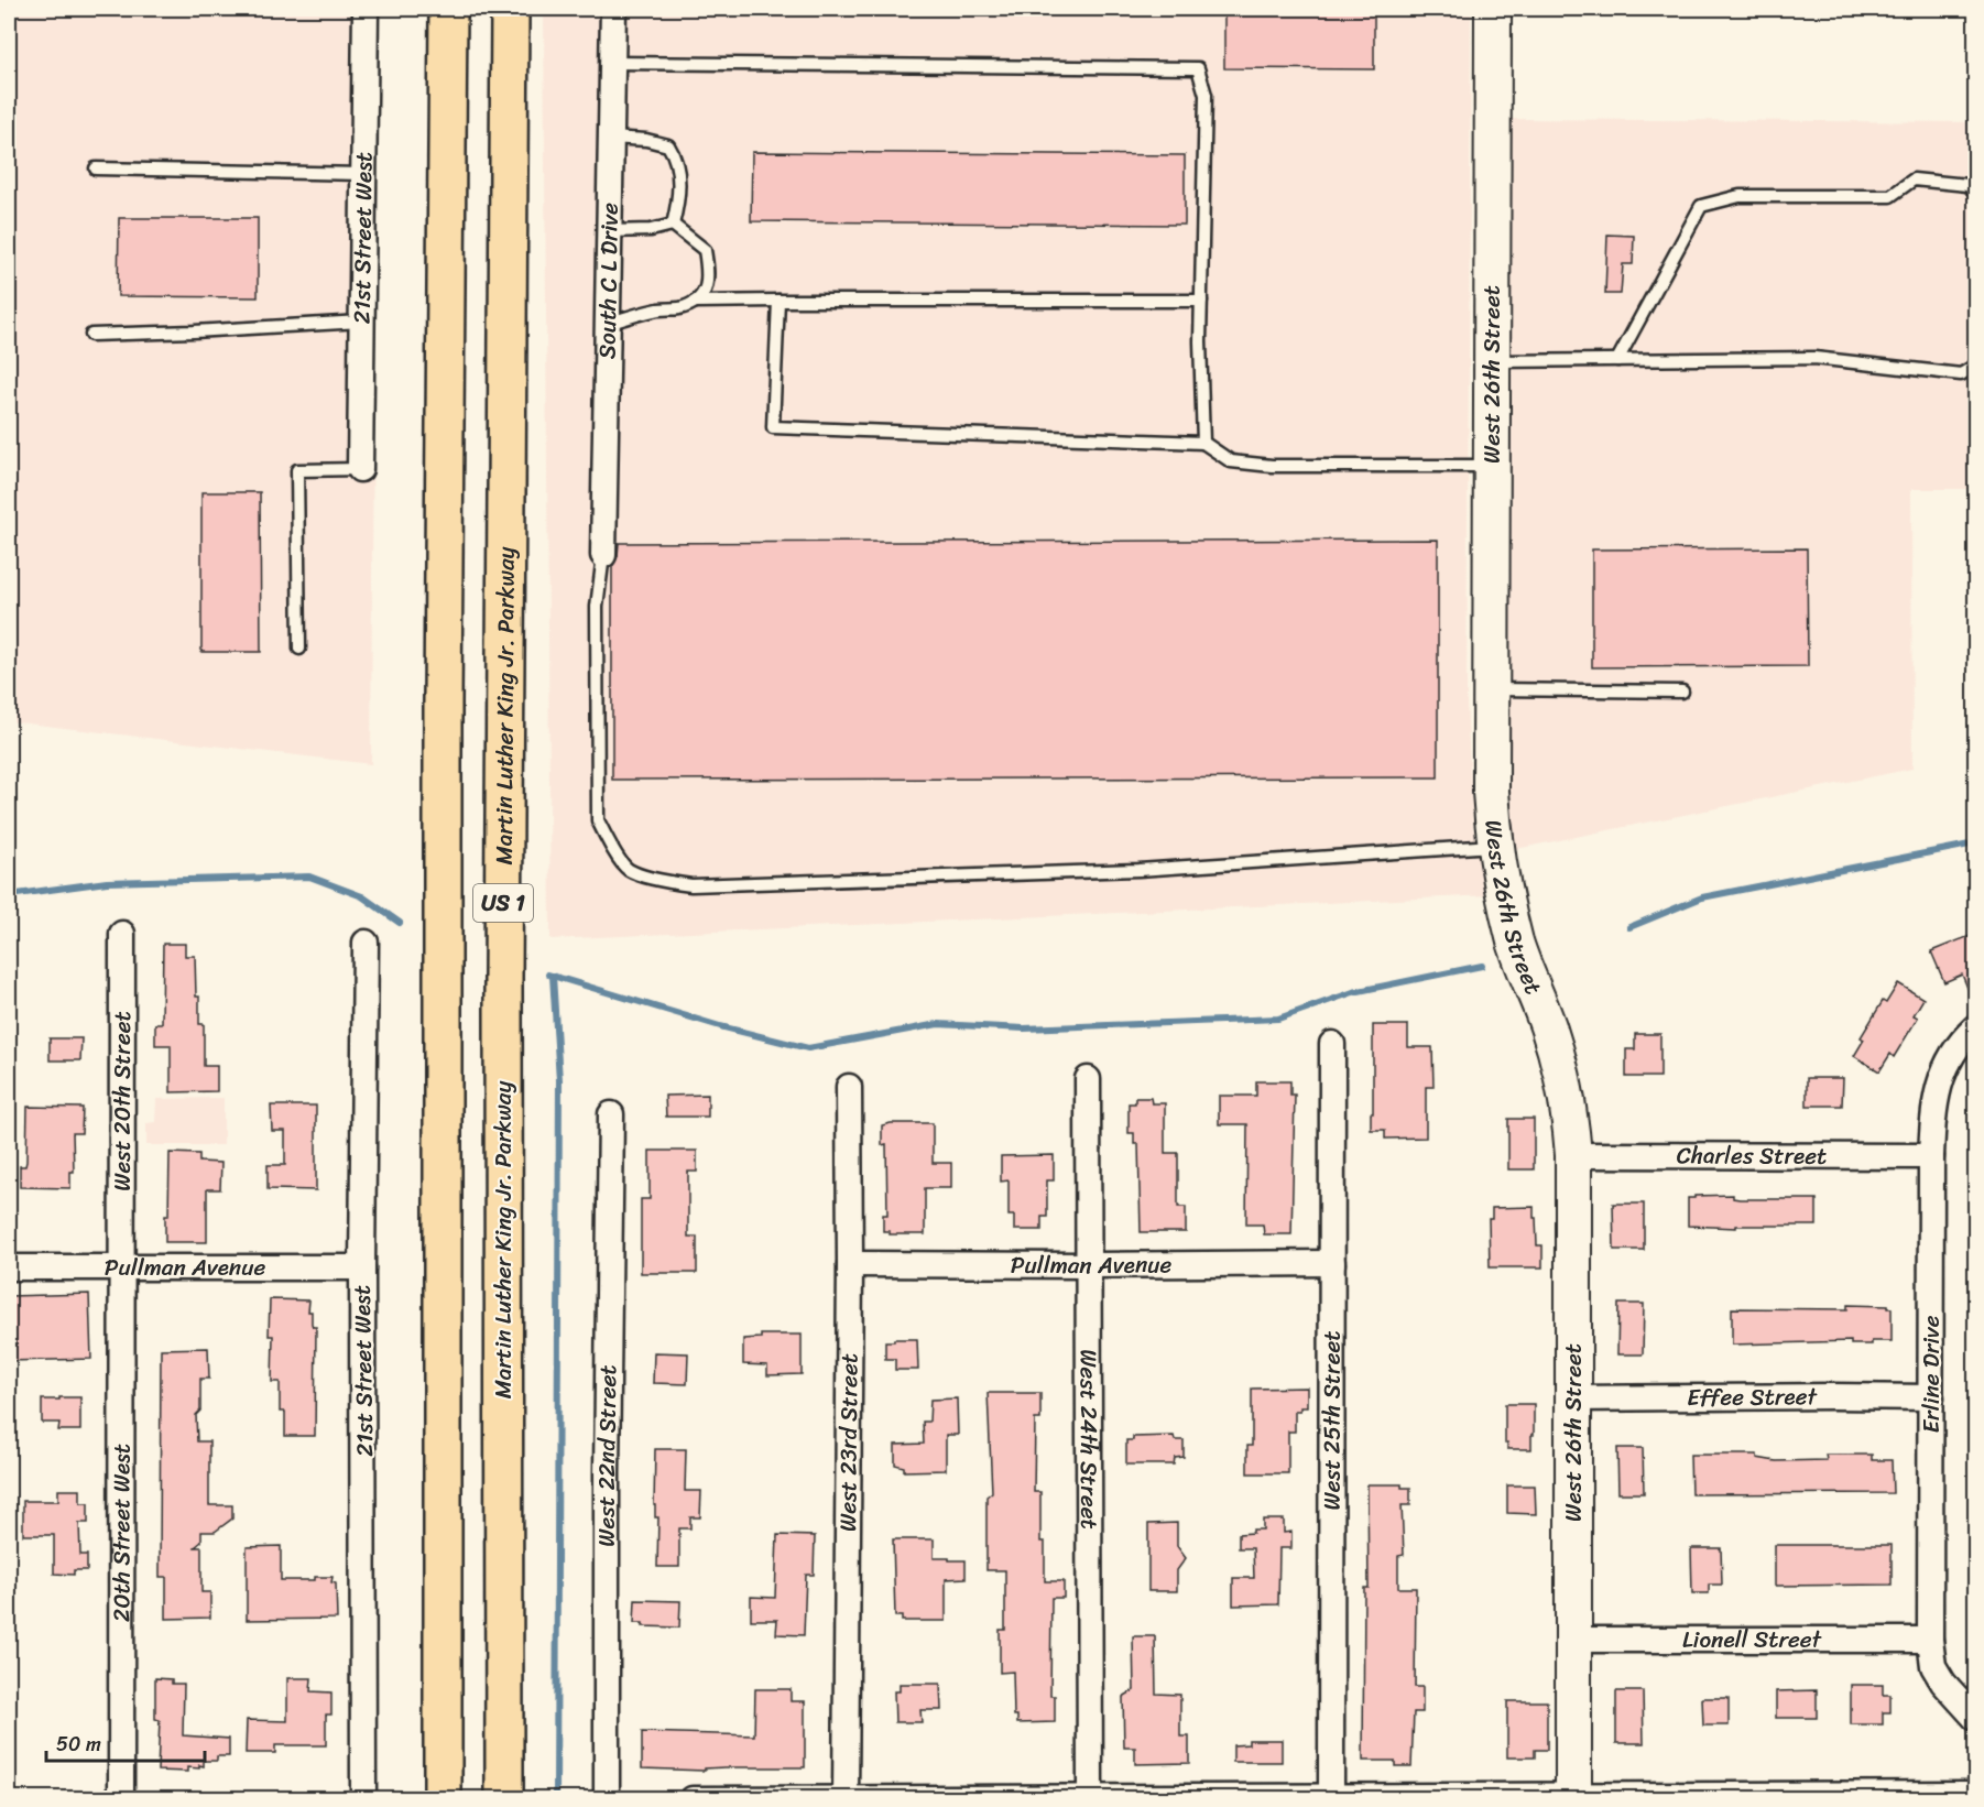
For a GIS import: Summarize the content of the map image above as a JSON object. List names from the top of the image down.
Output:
{
  "streets": {
    "highway": ["Martin Luther King Jr. Parkway", "US 1"],
    "main road": ["West 26th Street"],
    "street": [
      "21st Street West",
      "South C L Drive",
      "West 20th Street",
      "Charles Street",
      "Pullman Avenue",
      "Erline Drive",
      "Effee Street",
      "West 25th Street",
      "West 24th Street",
      "West 23rd Street",
      "West 22nd Street",
      "20th Street West",
      "Lionell Street"
    ]
  },
  "crossings": [
    ["21st Street West", "Pullman Avenue"],
    ["West 26th Street", "Charles Street"],
    ["West 26th Street", "Effee Street"],
    ["West 26th Street", "Lionell Street"],
    ["West 20th Street", "Pullman Avenue"],
    ["West 20th Street", "20th Street West"],
    ["Charles Street", "Erline Drive"],
    ["Pullman Avenue", "West 25th Street"],
    ["Pullman Avenue", "West 24th Street"],
    ["Pullman Avenue", "West 23rd Street"],
    ["Pullman Avenue", "20th Street West"],
    ["Erline Drive", "Effee Street"],
    ["Erline Drive", "Lionell Street"]
  ],
  "scale_bar": "50 m"
}
